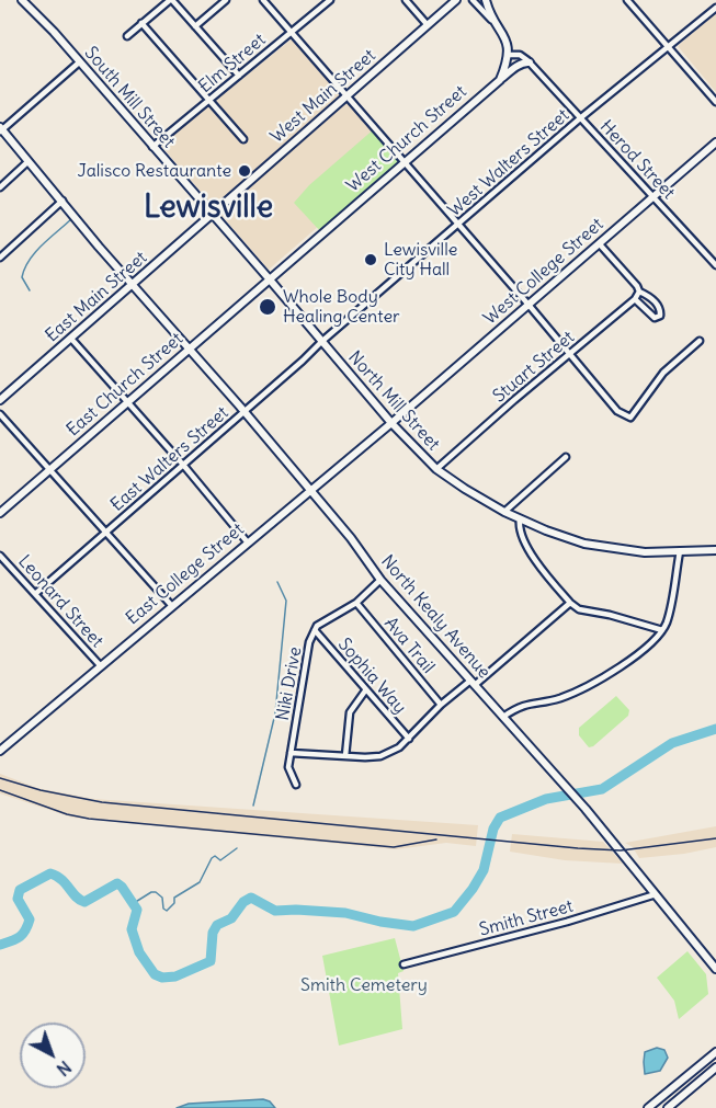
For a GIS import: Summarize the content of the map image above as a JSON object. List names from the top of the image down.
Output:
{
  "streets": {
    "main road": [
      "West Main Street",
      "South Mill Street",
      "West Church Street",
      "West College Street",
      "East Main Street",
      "East Church Street",
      "North Mill Street",
      "East College Street",
      "North Kealy Avenue"
    ],
    "street": [
      "Elm Street",
      "Herod Street",
      "West Walters Street",
      "Stuart Street",
      "East Walters Street",
      "Leonard Street",
      "Ava Trail",
      "Sophia Way",
      "Niki Drive",
      "Smith Street"
    ]
  },
  "crossings": [
    ["Elm Street", "South Mill Street"],
    ["West Main Street", "South Mill Street"],
    ["West Main Street", "East Main Street"],
    ["West Main Street", "North Mill Street"],
    ["South Mill Street", "East Main Street"],
    ["South Mill Street", "North Mill Street"],
    ["West Church Street", "Herod Street"],
    ["West Church Street", "East Church Street"],
    ["West Church Street", "North Mill Street"],
    ["Herod Street", "West Walters Street"],
    ["Herod Street", "West College Street"],
    ["West Walters Street", "North Mill Street"],
    ["West Walters Street", "East Walters Street"],
    ["West College Street", "North Mill Street"],
    ["West College Street", "East College Street"],
    ["East Main Street", "North Mill Street"],
    ["East Main Street", "North Kealy Avenue"],
    ["Stuart Street", "North Mill Street"],
    ["East Church Street", "North Mill Street"],
    ["East Church Street", "North Kealy Avenue"],
    ["North Mill Street", "East Walters Street"],
    ["North Mill Street", "East College Street"],
    ["East Walters Street", "Leonard Street"],
    ["East Walters Street", "North Kealy Avenue"],
    ["East College Street", "Leonard Street"],
    ["East College Street", "North Kealy Avenue"],
    ["North Kealy Avenue", "Niki Drive"],
    ["North Kealy Avenue", "Smith Street"],
    ["Ava Trail", "Niki Drive"],
    ["Sophia Way", "Niki Drive"]
  ],
  "districts": ["Lewisville"],
  "parks": ["Smith Cemetery"],
  "places": ["Jalisco Restaurante", "Lewisville City Hall", "Whole Body Healing Center"],
  "north": "bottom right"
}
